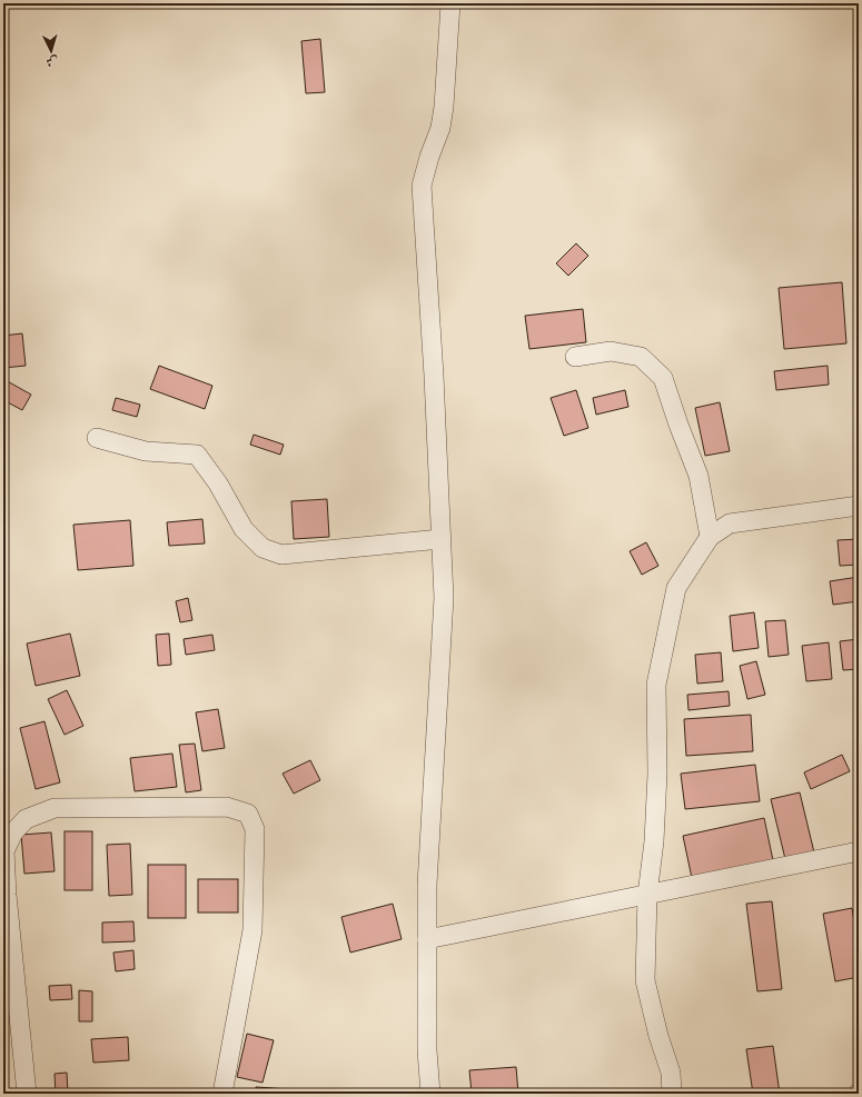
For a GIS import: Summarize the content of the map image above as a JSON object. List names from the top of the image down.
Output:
{
  "north": "bottom"
}
